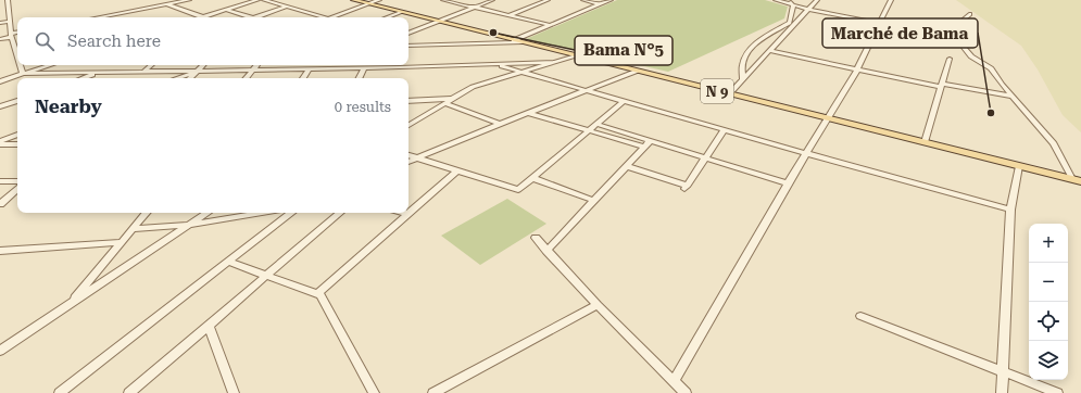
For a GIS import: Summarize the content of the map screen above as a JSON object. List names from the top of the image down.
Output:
{
  "streets": {
    "main road": ["N 9"]
  },
  "places": ["Bama N°5", "Marché de Bama"],
  "page": {
    "search": "Search here",
    "heading": ["Nearby", "0 results"],
    "map_buttons": ["+", "−"]
  }
}
